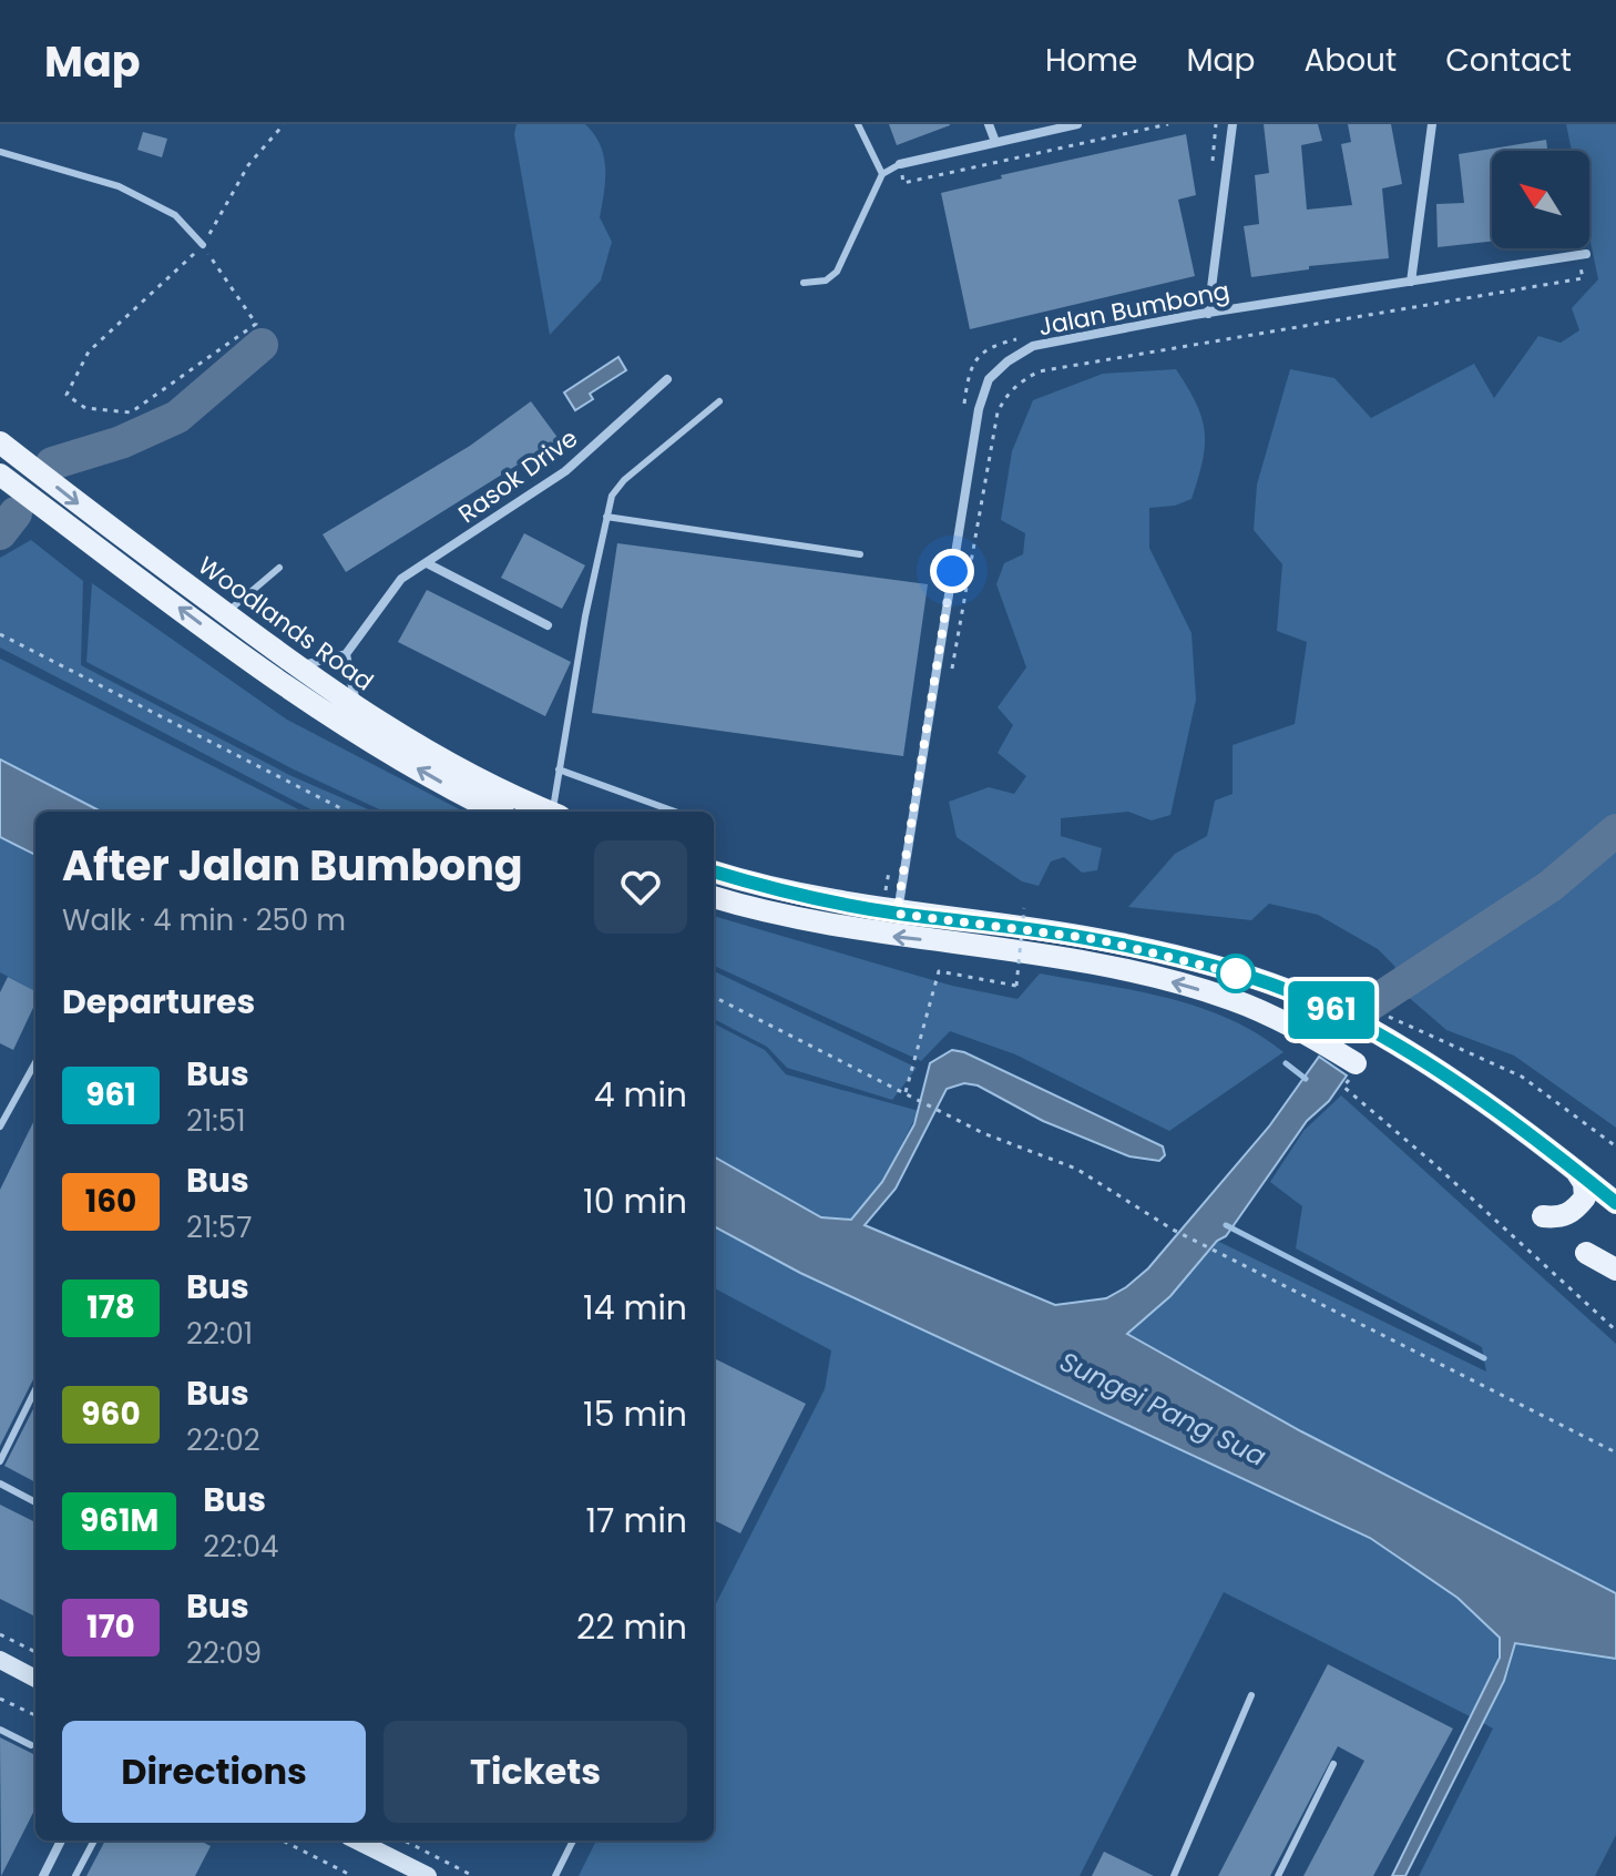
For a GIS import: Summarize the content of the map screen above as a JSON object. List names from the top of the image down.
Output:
{
  "streets": {
    "main road": ["Woodlands Road"],
    "street": ["Jalan Bumbong", "Rasok Drive"]
  },
  "water": ["Sungei Pang Sua"],
  "lines": ["bus line 961"],
  "north": "top left",
  "page": {
    "header": "Map",
    "nav": [
      "Home",
      "Map",
      "About",
      "Contact"
    ],
    "on_map": "961",
    "heading": [
      ["After Jalan Bumbong", "Walk · 4 min · 250 m"],
      "Departures"
    ],
    "list": [
      {
        "mark": "961",
        "name": "Bus",
        "note": "21:51",
        "value": "4 min"
      },
      {
        "mark": "160",
        "name": "Bus",
        "note": "21:57",
        "value": "10 min"
      },
      {
        "mark": "178",
        "name": "Bus",
        "note": "22:01",
        "value": "14 min"
      },
      {
        "mark": "960",
        "name": "Bus",
        "note": "22:02",
        "value": "15 min"
      },
      {
        "mark": "961M",
        "name": "Bus",
        "note": "22:04",
        "value": "17 min"
      },
      {
        "mark": "170",
        "name": "Bus",
        "note": "22:09",
        "value": "22 min"
      }
    ],
    "buttons": ["Directions", "Tickets"]
  }
}
